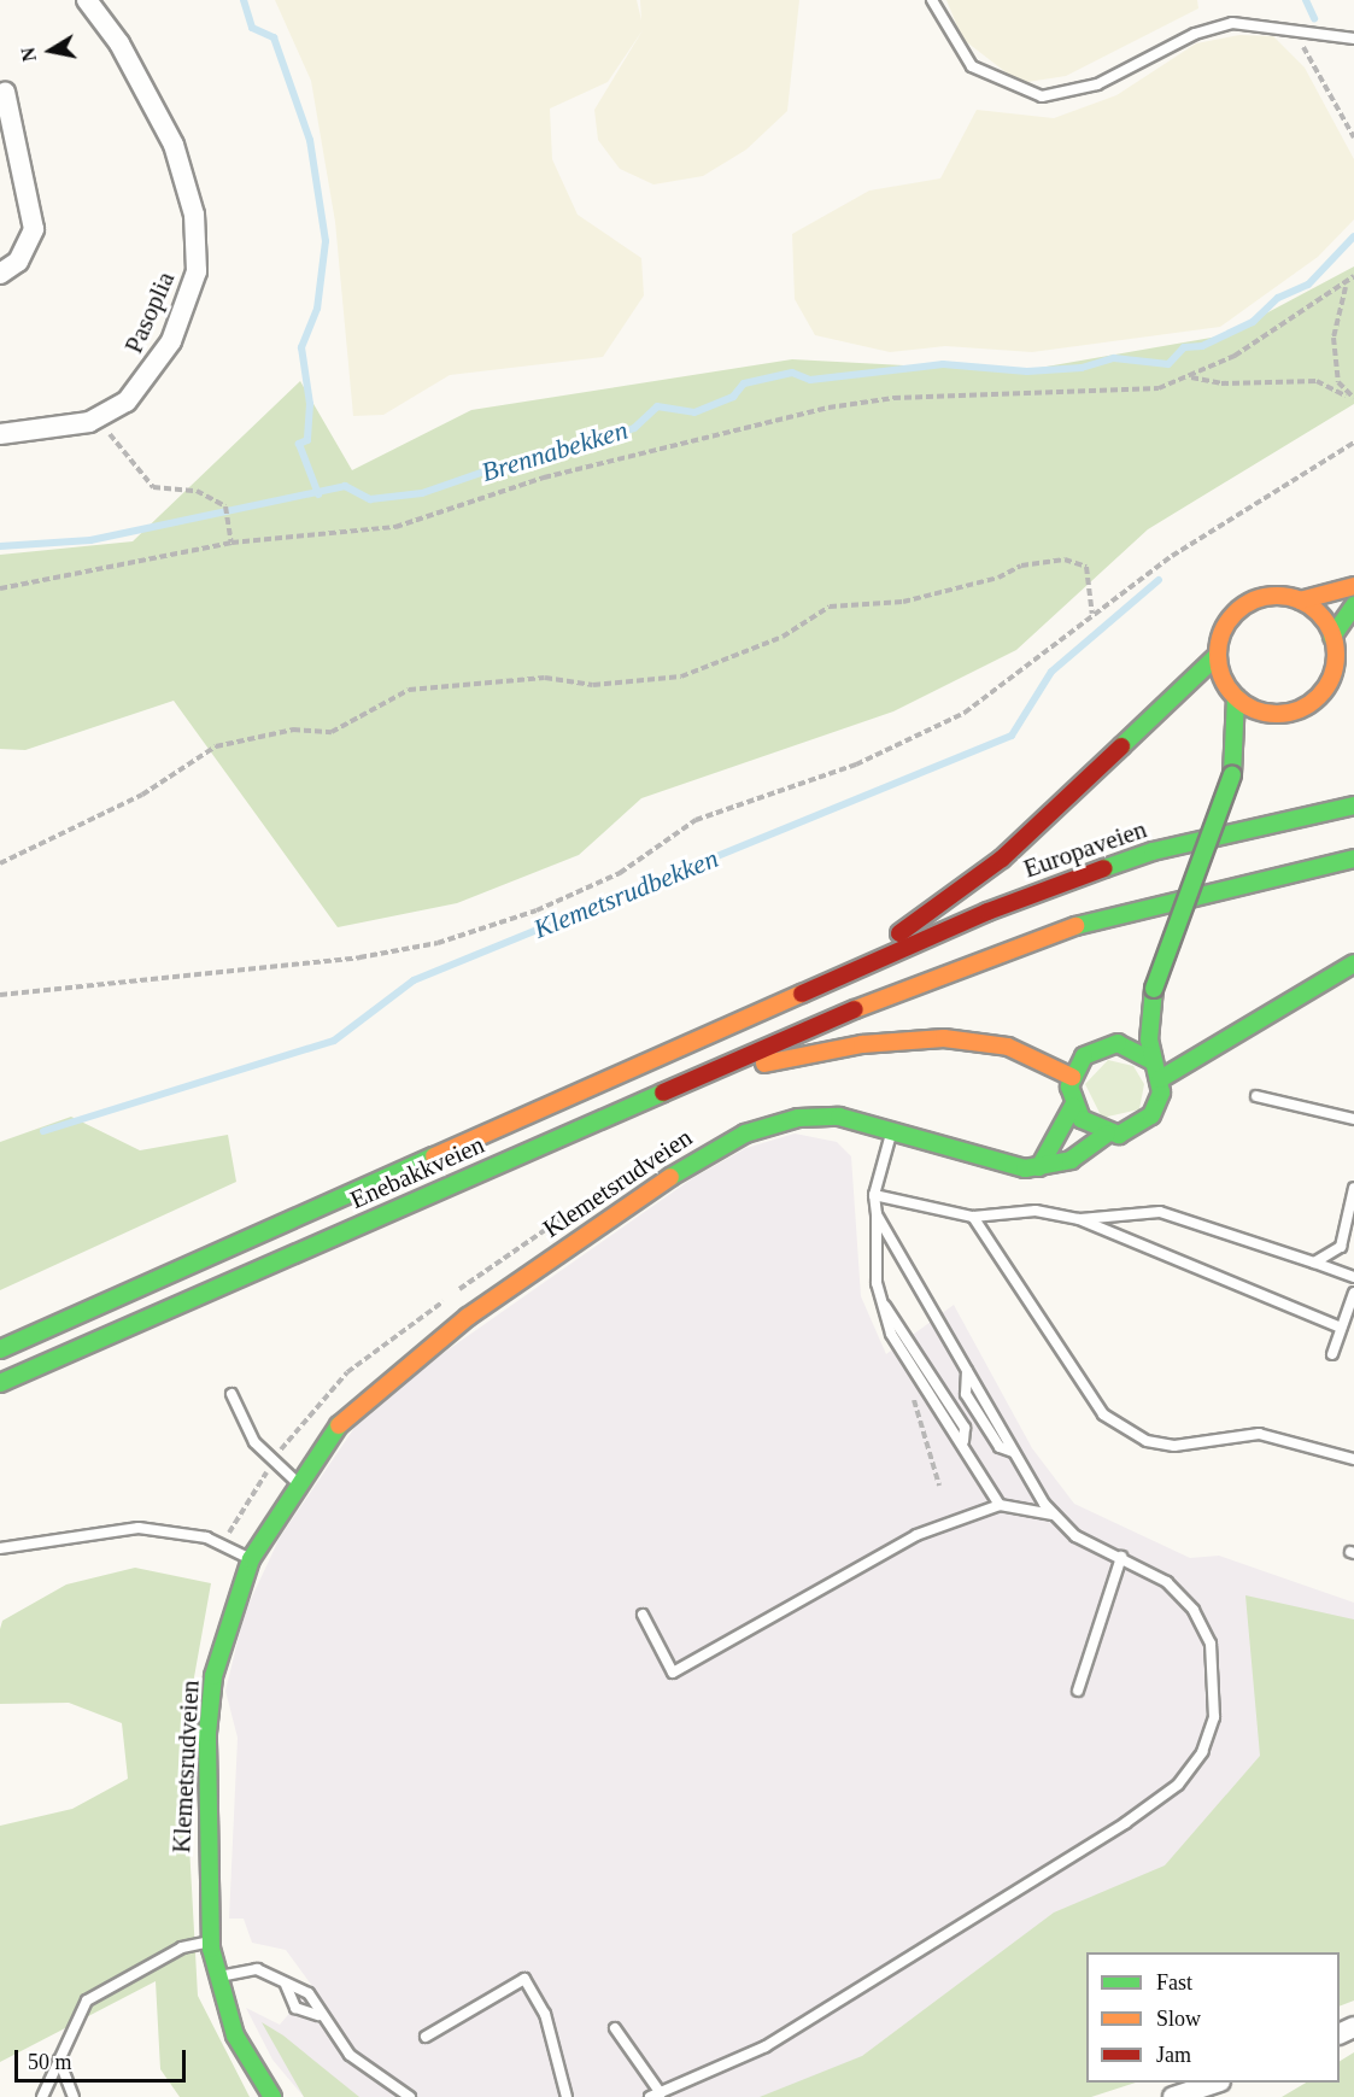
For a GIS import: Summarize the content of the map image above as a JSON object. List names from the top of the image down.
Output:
{
  "streets": {
    "main road": ["Europaveien", "Enebakkveien", "Klemetsrudveien"],
    "street": ["Pasoplia"]
  },
  "crossings": [
    ["Europaveien", "Enebakkveien"]
  ],
  "water": ["Brennabekken", "Klemetsrudbekken"],
  "legend": ["Fast", "Slow", "Jam"],
  "scale_bar": "50 m",
  "north": "left"
}
